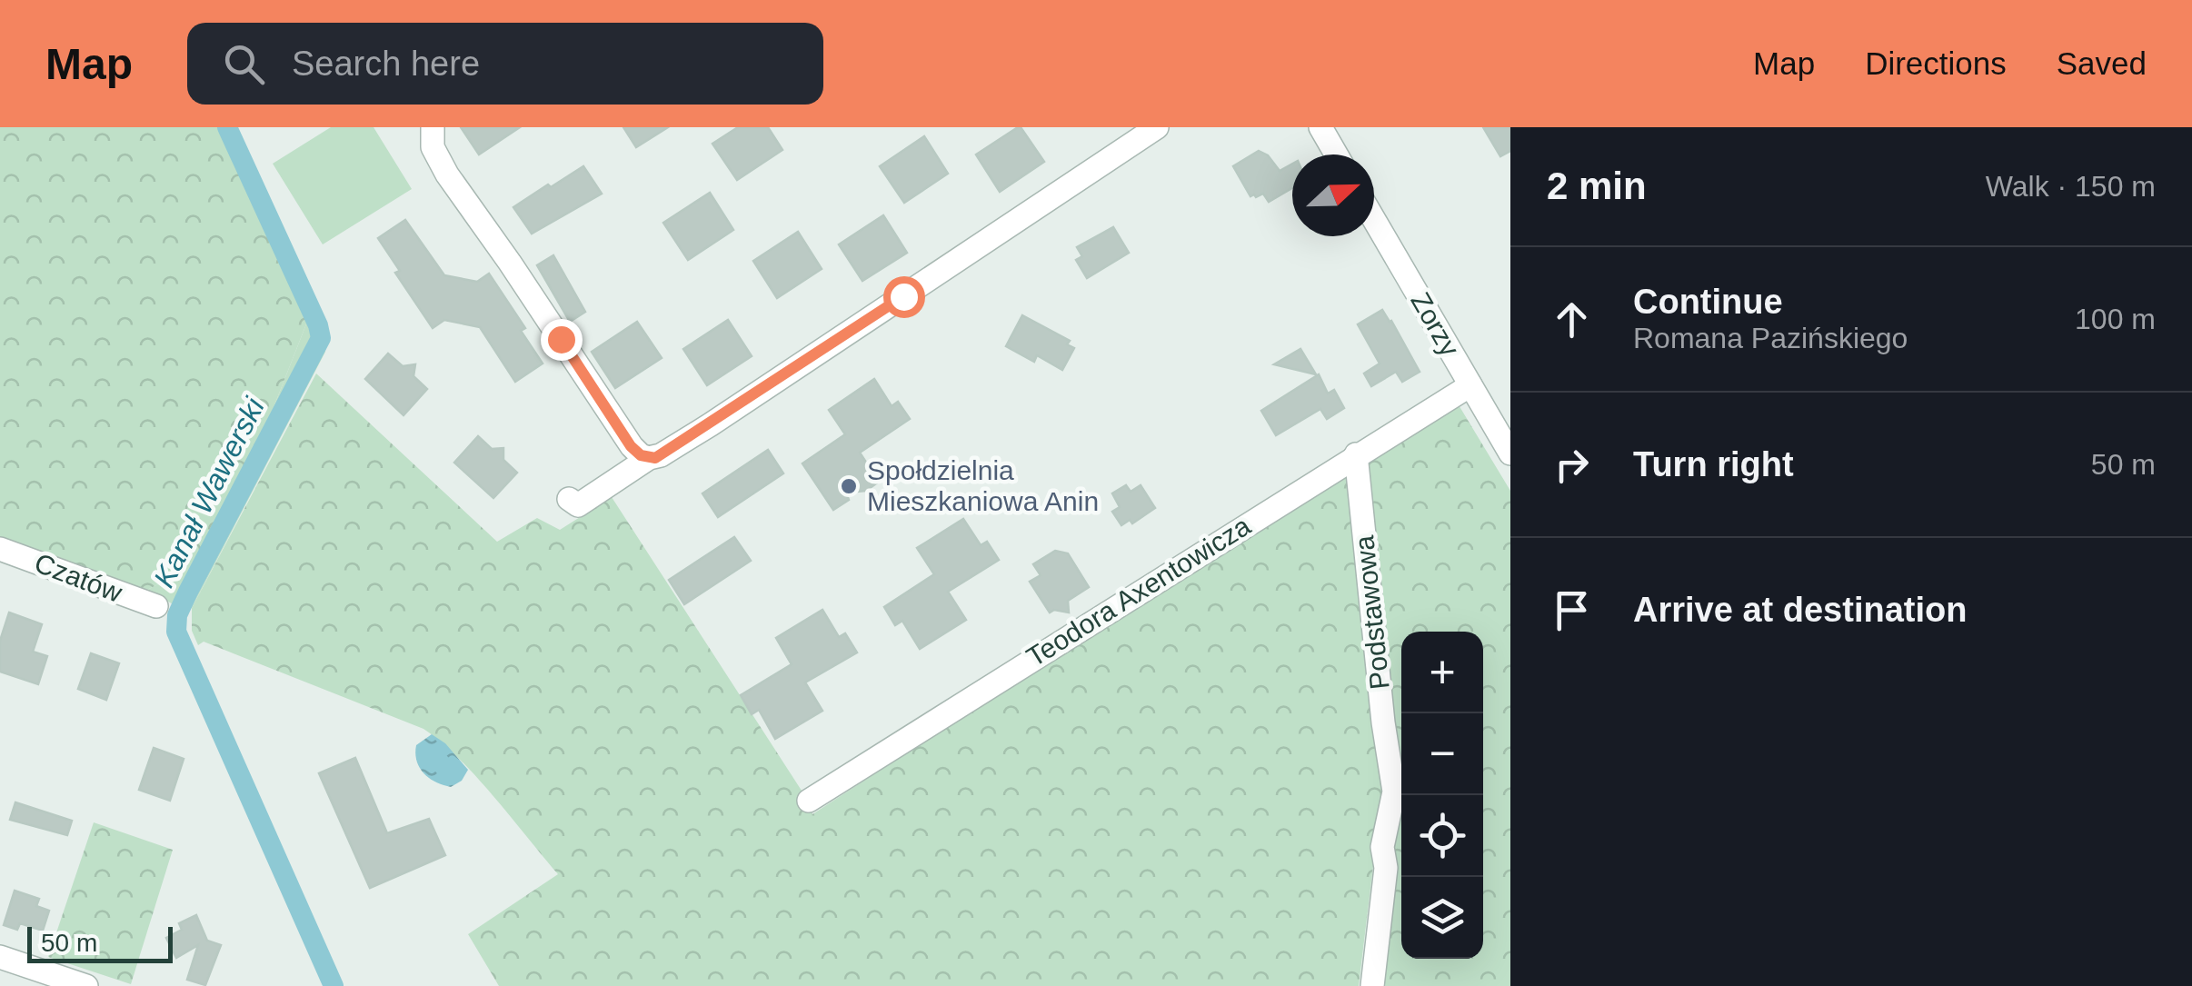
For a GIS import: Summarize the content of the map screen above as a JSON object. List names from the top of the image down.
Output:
{
  "streets": {
    "street": [
      "Zorzy",
      "Czatów",
      "Teodora Axentowicza",
      "Podstawowa"
    ]
  },
  "crossings": [
    ["Zorzy", "Teodora Axentowicza"],
    ["Teodora Axentowicza", "Podstawowa"]
  ],
  "water": ["Kanał Wawerski"],
  "places": ["Społdzielnia Mieszkaniowa Anin"],
  "scale_bar": "50 m",
  "north": "right",
  "page": {
    "header": "Map",
    "search": "Search here",
    "nav": ["Map", "Directions", "Saved"],
    "heading": ["2 min", "Walk · 150 m"],
    "list": [
      ["Continue", "Romana Pazińskiego", "100 m"],
      ["Turn right", "50 m"],
      "Arrive at destination"
    ],
    "map_buttons": ["+", "−"],
    "scale": "50 m"
  }
}
